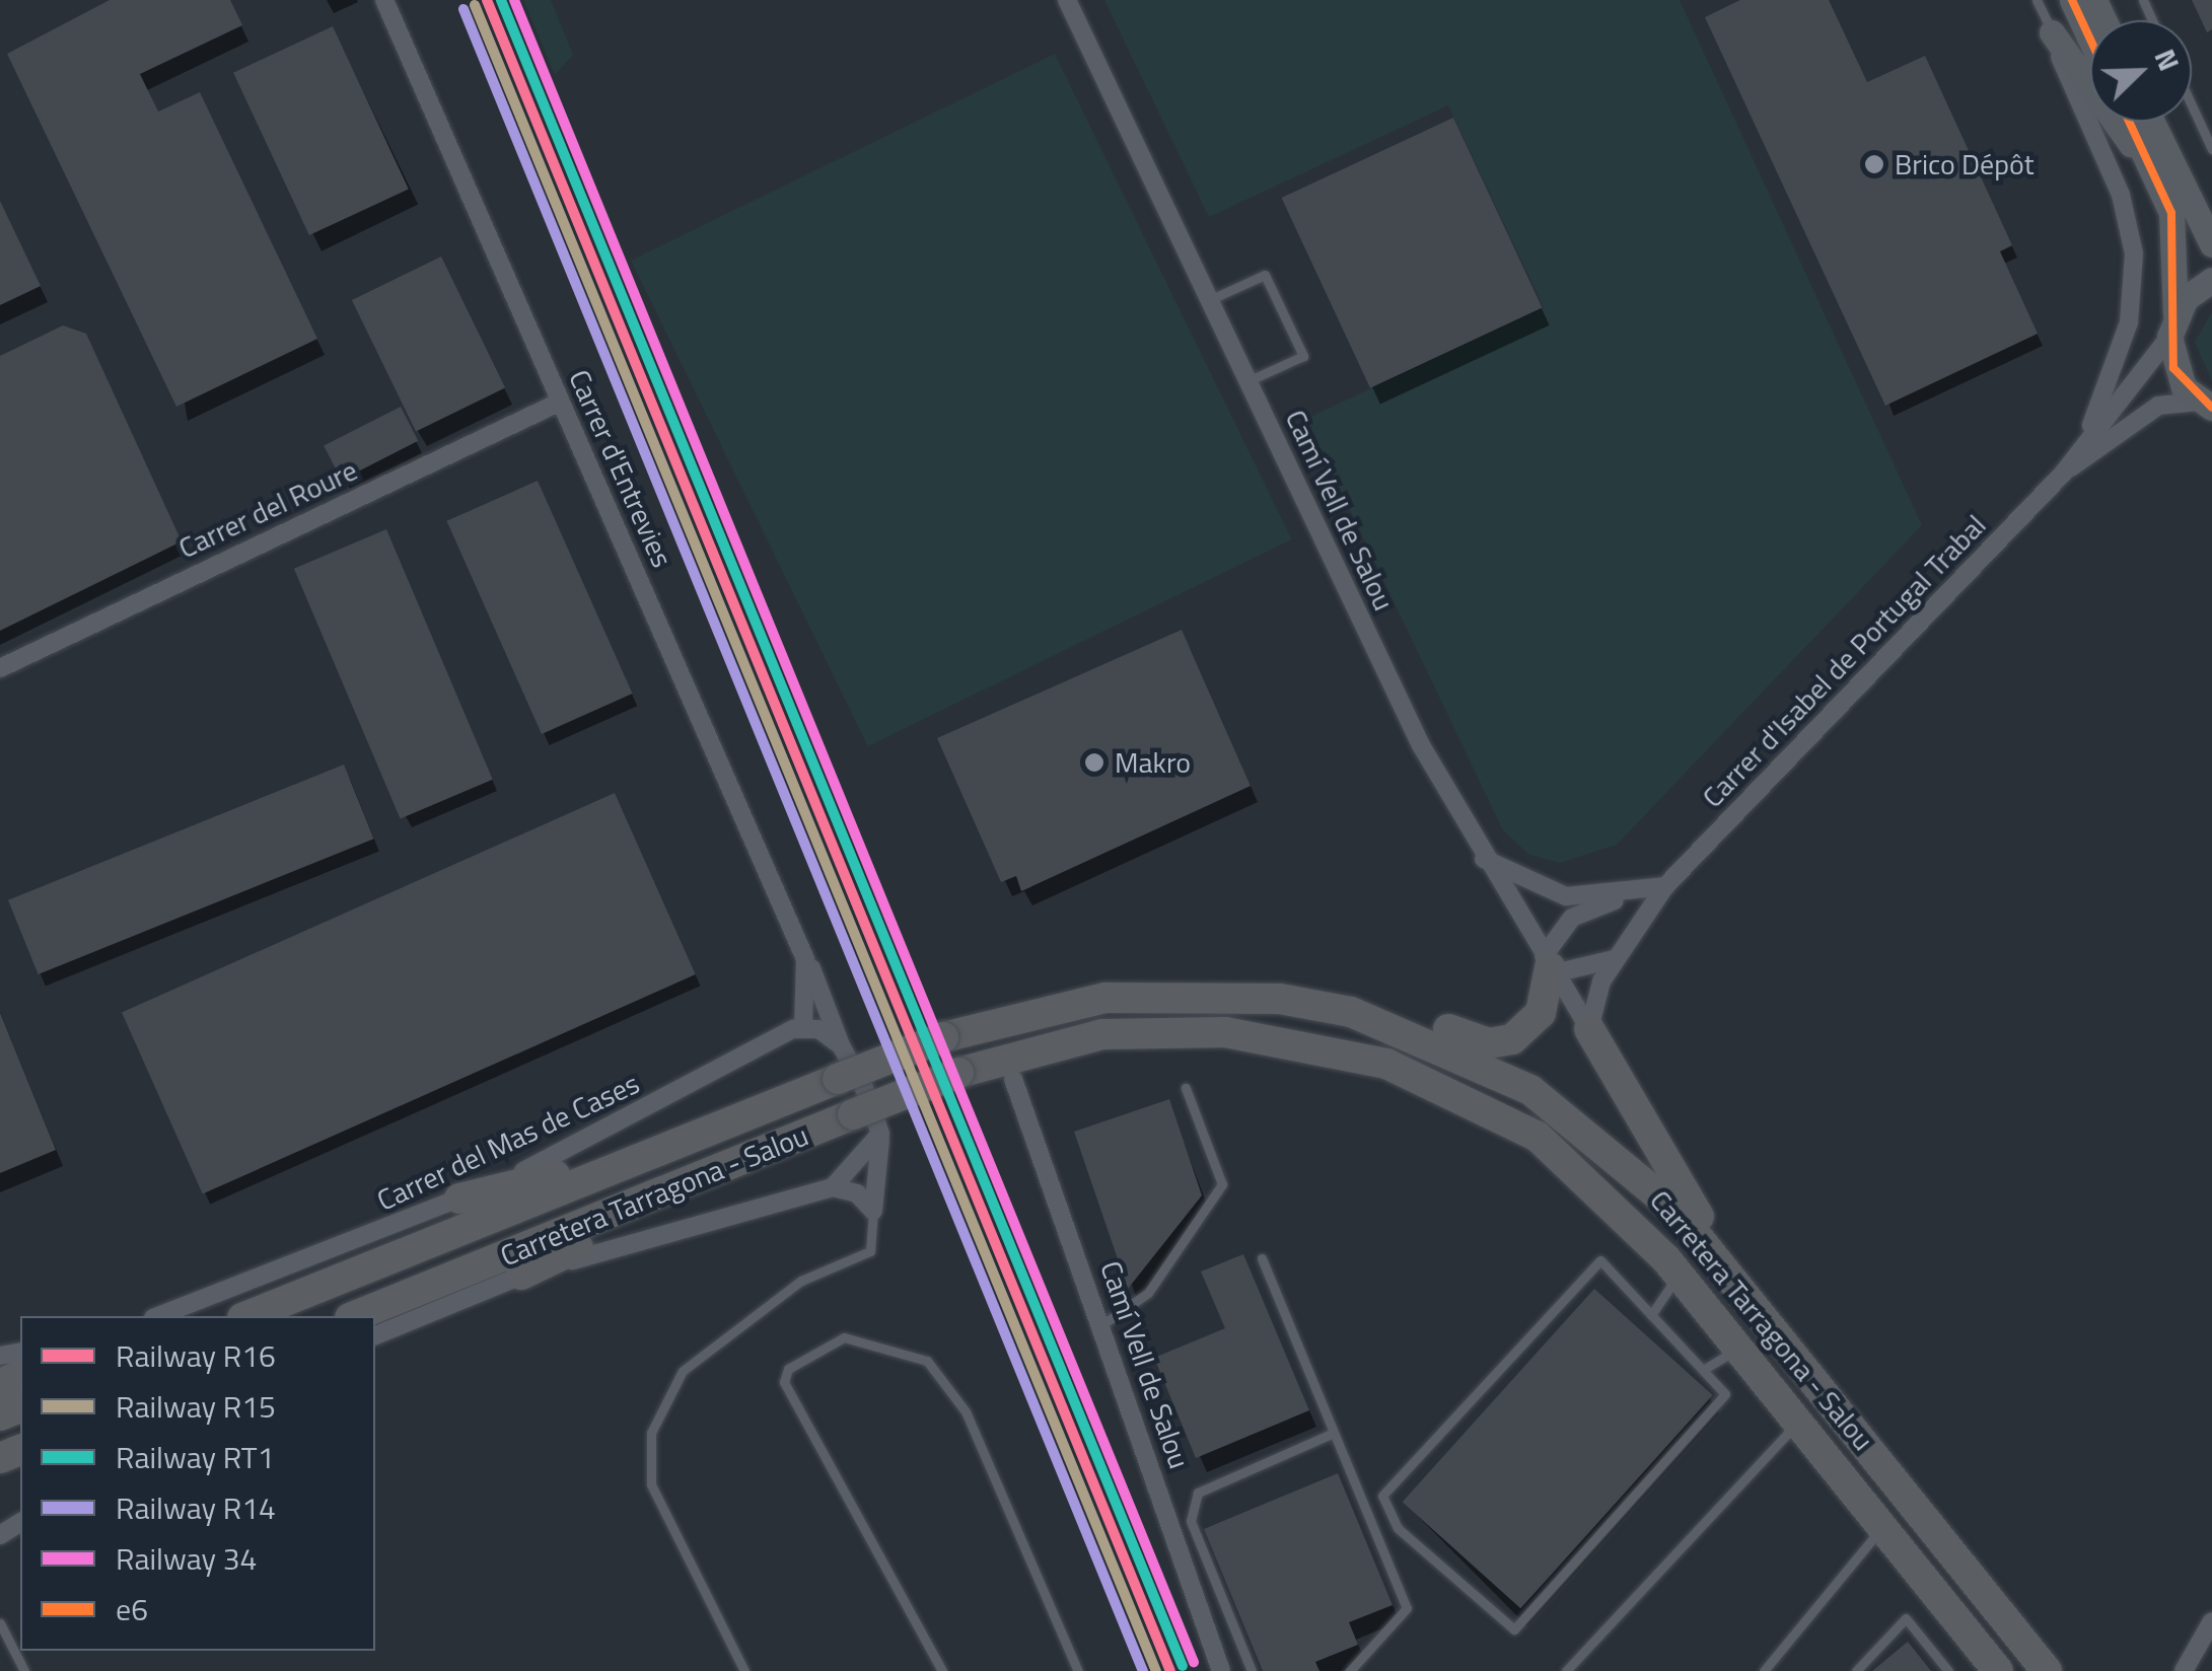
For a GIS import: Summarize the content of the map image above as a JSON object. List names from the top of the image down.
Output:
{
  "streets": {
    "highway": ["Carretera Tarragona - Salou"],
    "street": [
      "Carrer d'Entrevies",
      "Carrer del Roure",
      "Camí Vell de Salou",
      "Carrer d'Isabel de Portugal Trabal",
      "Carrer del Mas de Cases"
    ]
  },
  "crossings": [
    ["Carrer d'Entrevies", "Carrer del Roure"],
    ["Carrer d'Entrevies", "Carrer del Mas de Cases"],
    ["Camí Vell de Salou", "Carrer d'Isabel de Portugal Trabal"],
    ["Camí Vell de Salou", "Carretera Tarragona - Salou"]
  ],
  "places": ["Brico Dépôt", "Makro"],
  "lines": [
    "rail line R16",
    "rail line RT1",
    "rail line 34",
    "transit line e6",
    "rail line R15",
    "rail line R14"
  ],
  "legend": [
    "Railway R16",
    "Railway R15",
    "Railway RT1",
    "Railway R14",
    "Railway 34",
    "e6"
  ],
  "north": "top right"
}
